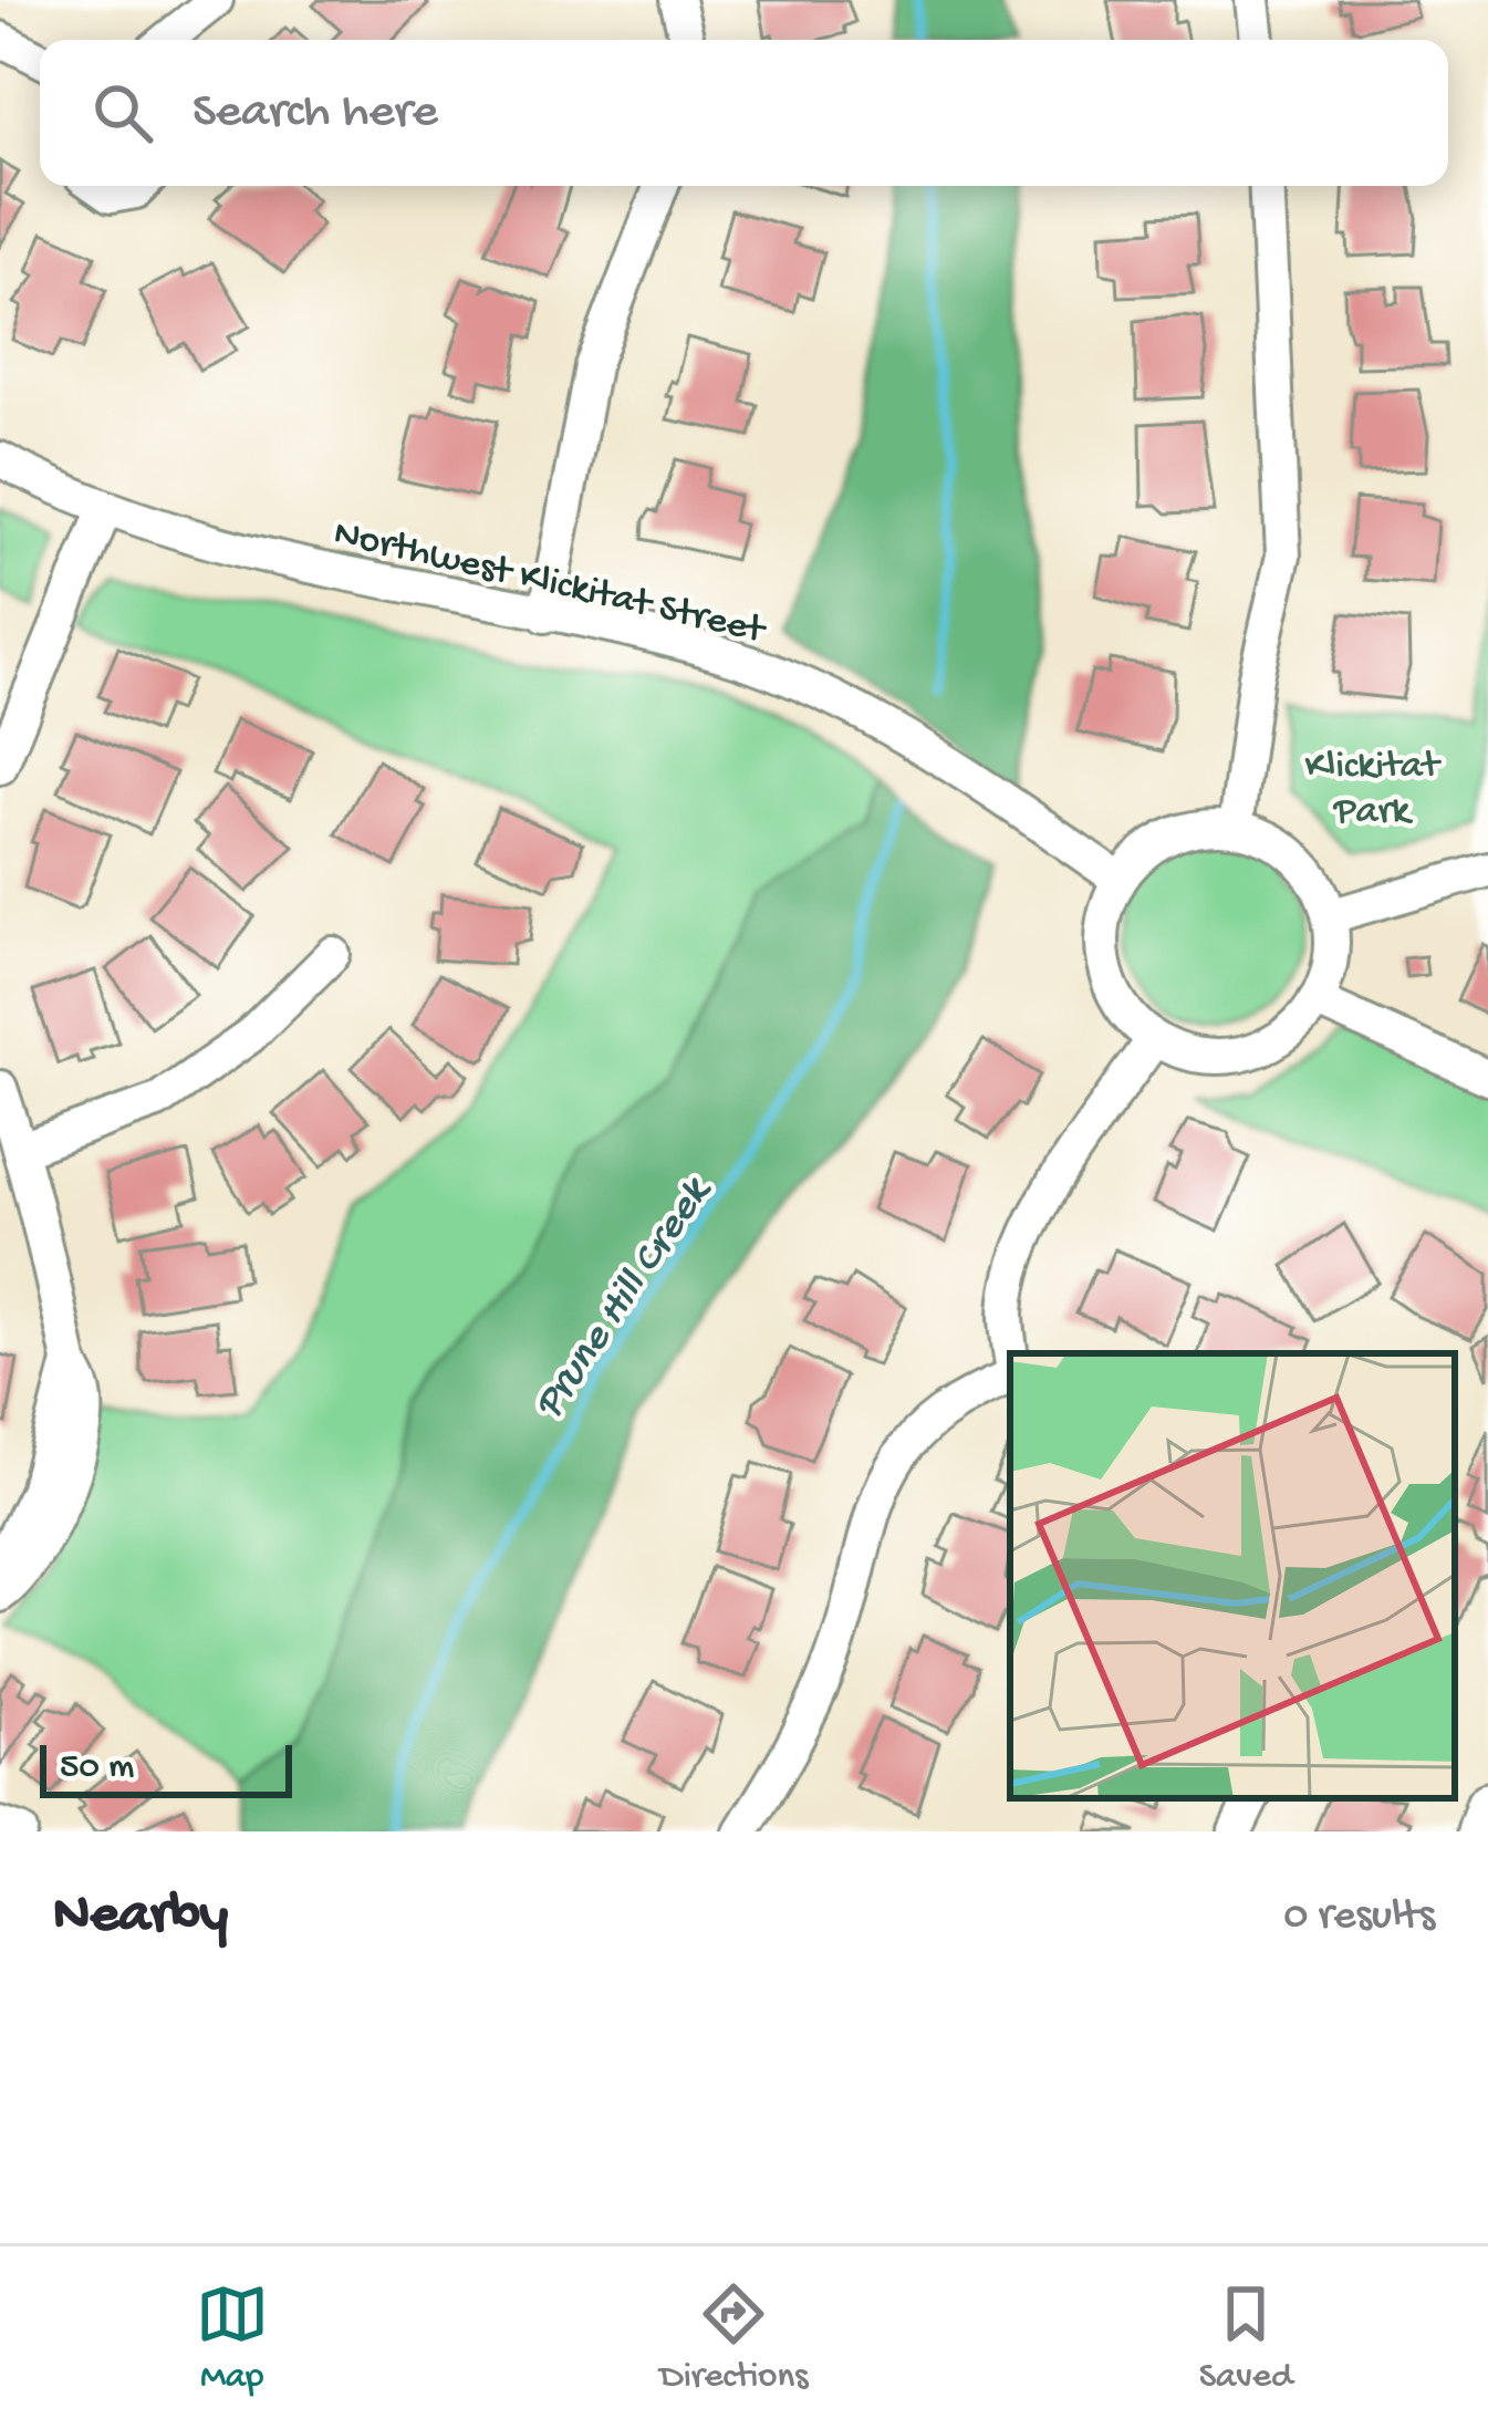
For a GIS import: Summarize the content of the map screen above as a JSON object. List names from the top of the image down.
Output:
{
  "streets": {
    "street": ["Northwest Klickitat Street"]
  },
  "water": ["Prune Hill Creek"],
  "parks": ["Klickitat Park"],
  "scale_bar": "50 m",
  "page": {
    "search": "Search here",
    "scale": "50 m",
    "heading": ["Nearby", "0 results"],
    "nav": ["Map", "Directions", "Saved"]
  }
}
